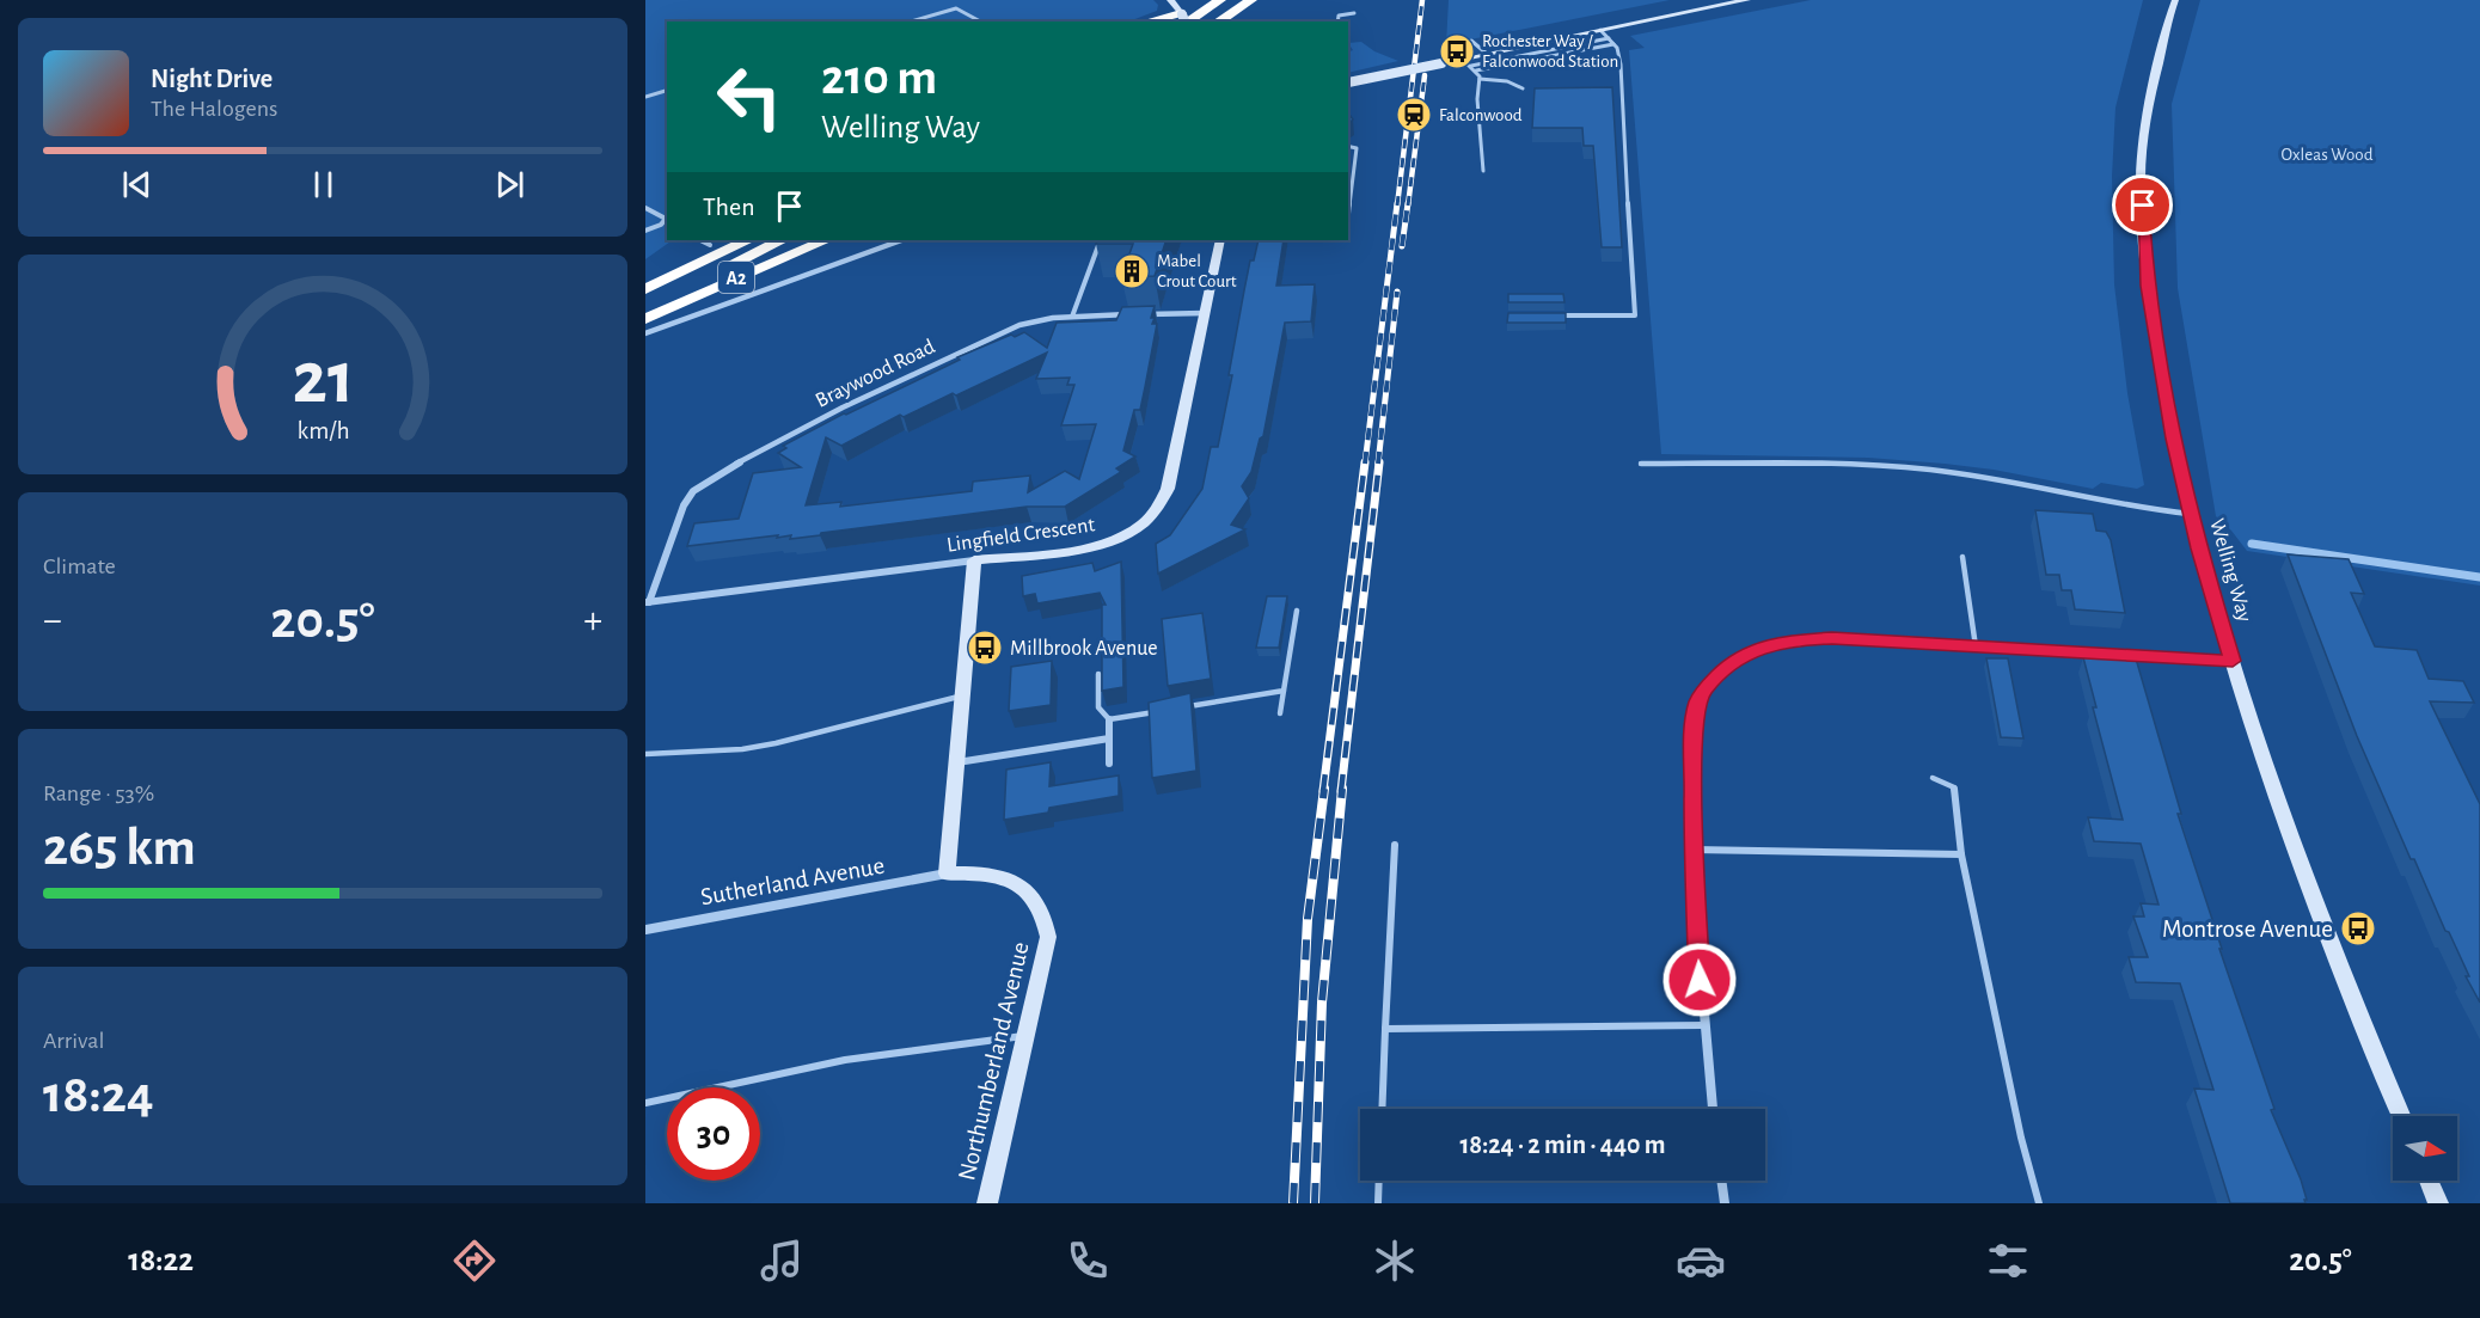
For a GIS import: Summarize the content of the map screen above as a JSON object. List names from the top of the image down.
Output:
{
  "streets": {
    "highway": ["A2"],
    "street": [
      "Braywood Road",
      "Lingfield Crescent",
      "Welling Way",
      "Sutherland Avenue",
      "Northumberland Avenue"
    ]
  },
  "crossings": [
    ["Braywood Road", "Lingfield Crescent"],
    ["Sutherland Avenue", "Northumberland Avenue"]
  ],
  "parks": ["Oxleas Wood"],
  "places": {
    "bus stop": ["Rochester Way / Falconwood Station", "Millbrook Avenue", "Montrose Avenue"],
    "station": ["Falconwood"],
    "building": ["Mabel Crout Court"]
  },
  "north": "right",
  "page": {
    "turn": ["210 m", "Welling Way"],
    "song": ["Night Drive", "The Halogens"],
    "then": "Then",
    "tile": [
      "Climate",
      ["Range · 53%", "265 km"],
      ["Arrival", "18:24"]
    ],
    "heat": ["−", "20.5°", "+"],
    "limit": "30",
    "trip": "18:24 · 2 min · 440 m",
    "tabs": ["18:22", "20.5°"],
    "gauge": ["21", "km/h"]
  }
}
